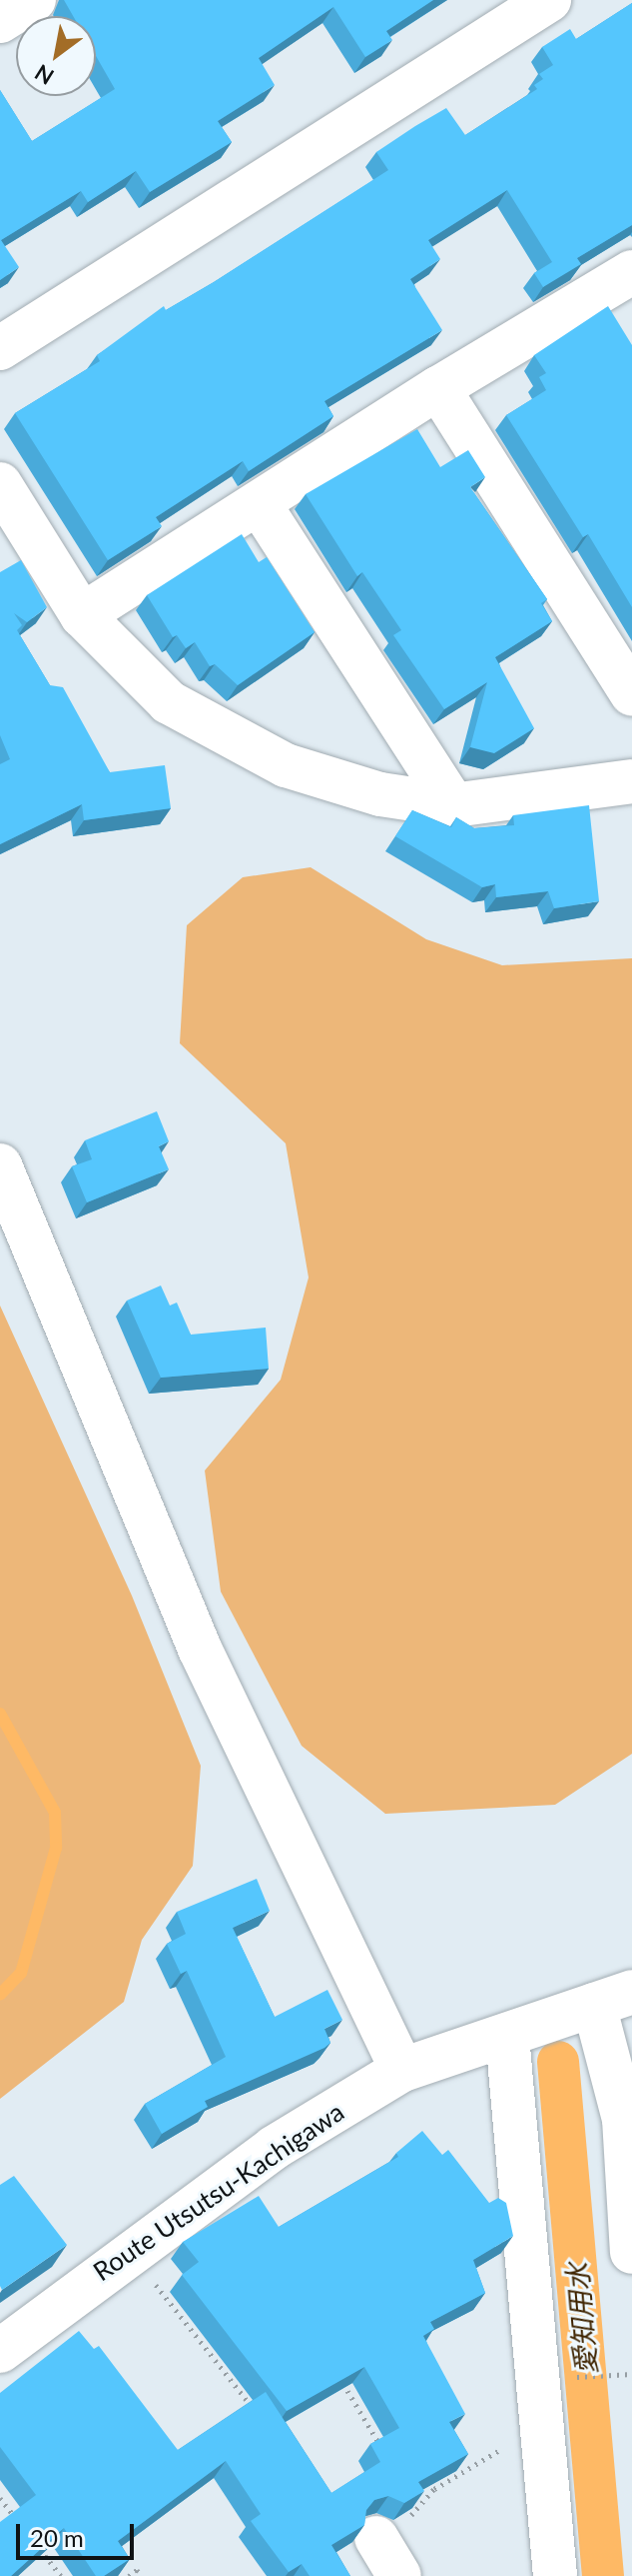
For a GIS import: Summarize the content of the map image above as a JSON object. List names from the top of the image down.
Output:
{
  "streets": {
    "street": ["Route Utsutsu-Kachigawa"]
  },
  "water": ["愛知用水"],
  "scale_bar": "20 m",
  "north": "bottom left"
}
